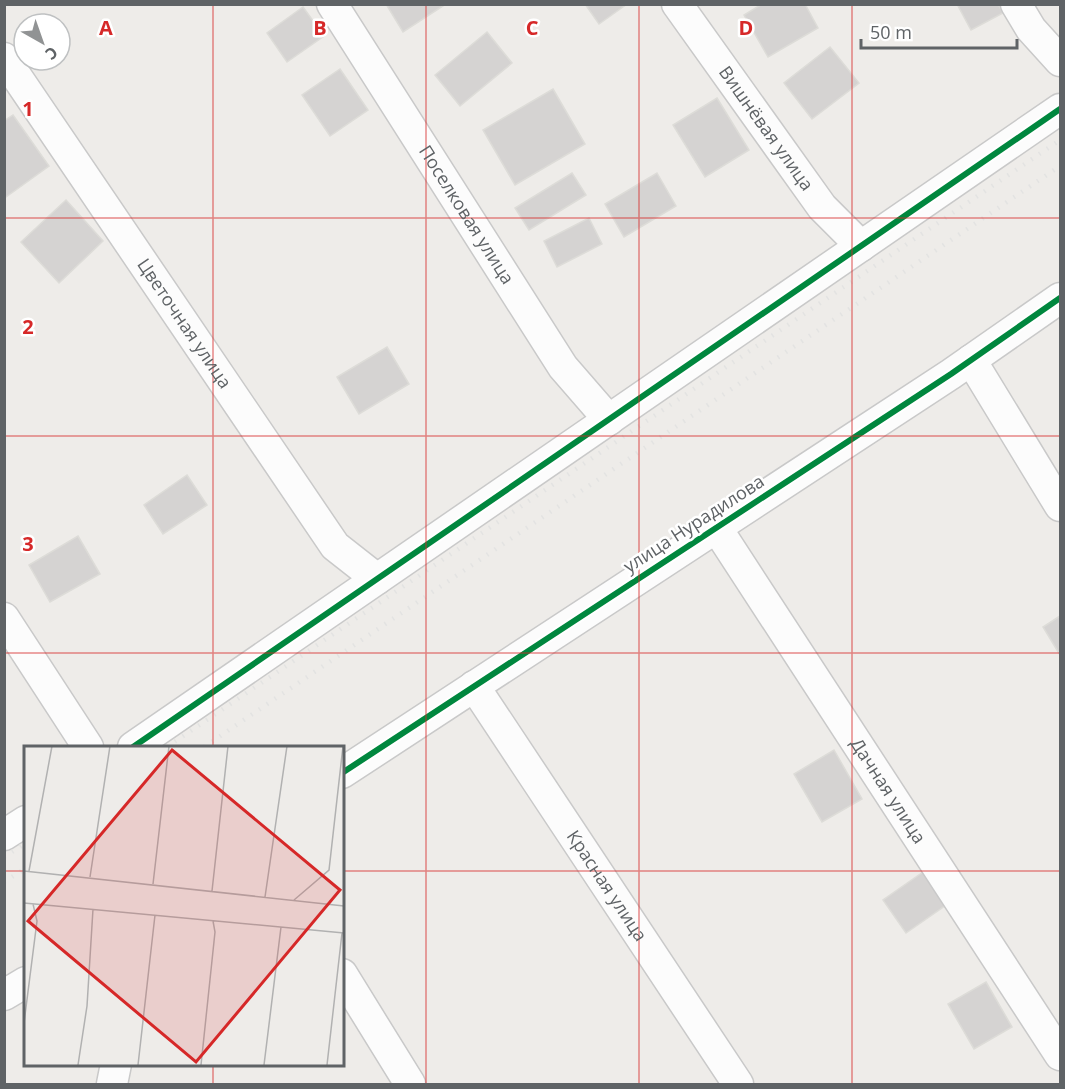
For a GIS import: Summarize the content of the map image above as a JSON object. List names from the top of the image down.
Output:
{
  "streets": {
    "street": [
      "Вишнёвая улица",
      "Поселковая улица",
      "Цветочная улица",
      "улица Нурадилова",
      "Дачная улица",
      "Красная улица"
    ]
  },
  "crossings": [
    ["улица Нурадилова", "Дачная улица"],
    ["улица Нурадилова", "Красная улица"]
  ],
  "scale_bar": "50 m",
  "north": "bottom right",
  "grid": {
    "columns": [
      "A",
      "B",
      "C",
      "D"
    ],
    "rows": ["1", "2", "3"]
  }
}
